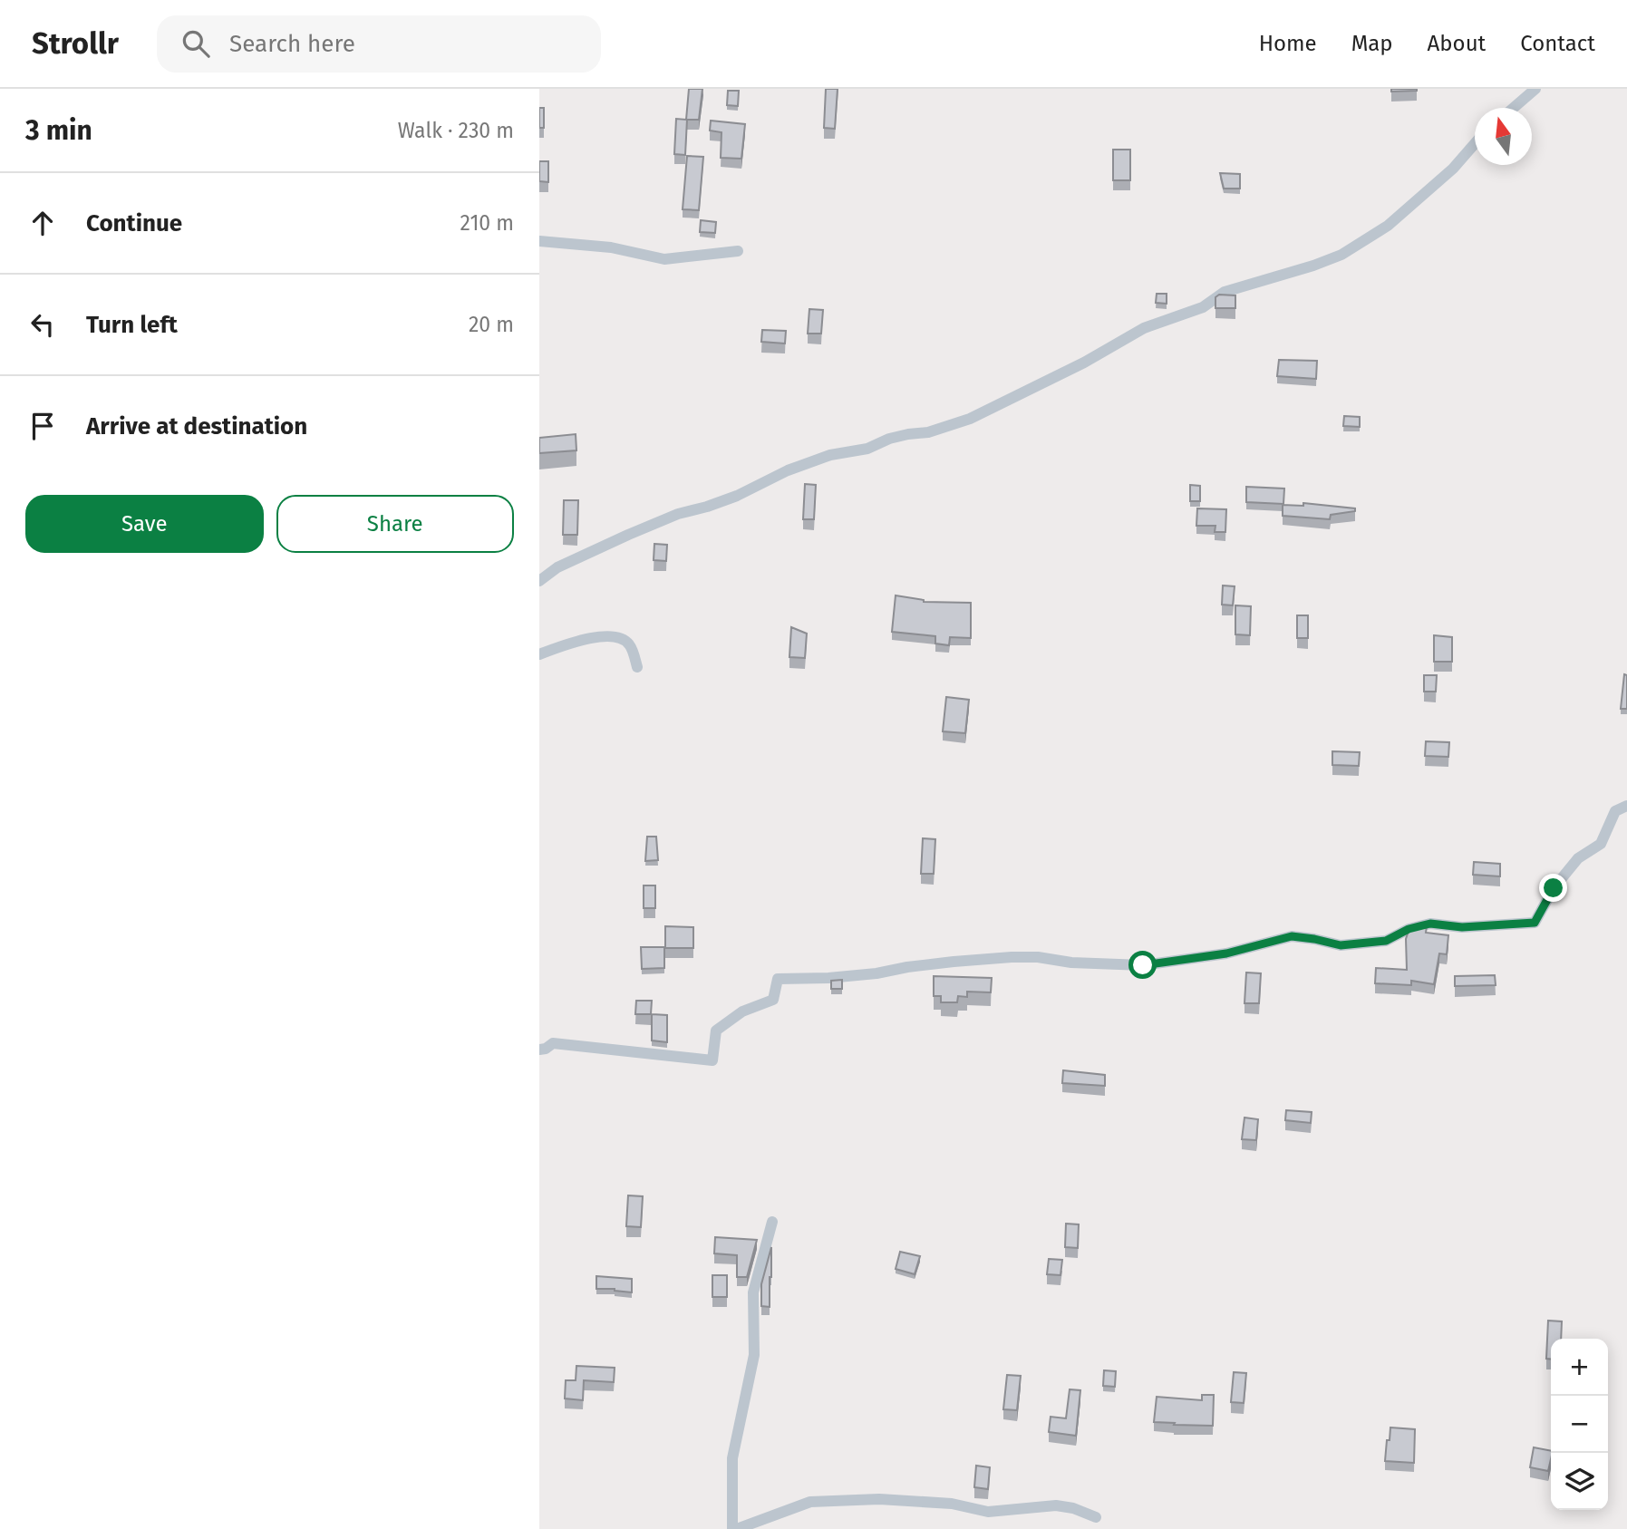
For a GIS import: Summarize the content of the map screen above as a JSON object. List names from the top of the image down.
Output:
{
  "north": "top",
  "page": {
    "header": "Strollr",
    "search": "Search here",
    "nav": [
      "Home",
      "Map",
      "About",
      "Contact"
    ],
    "heading": ["3 min", "Walk · 230 m"],
    "list": [
      ["Continue", "210 m"],
      ["Turn left", "20 m"],
      "Arrive at destination"
    ],
    "buttons": ["Save", "Share"],
    "map_buttons": ["+", "−"]
  }
}
